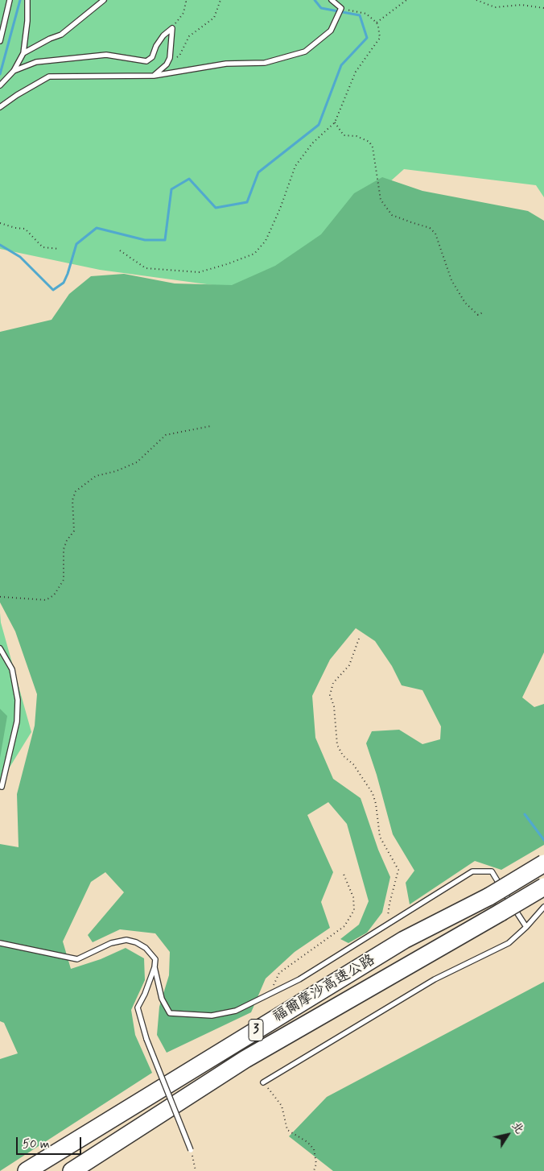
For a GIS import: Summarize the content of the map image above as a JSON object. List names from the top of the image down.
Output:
{
  "streets": {
    "highway": ["福爾摩沙高速公路", "3"]
  },
  "scale_bar": "50 m",
  "north": "top right"
}
